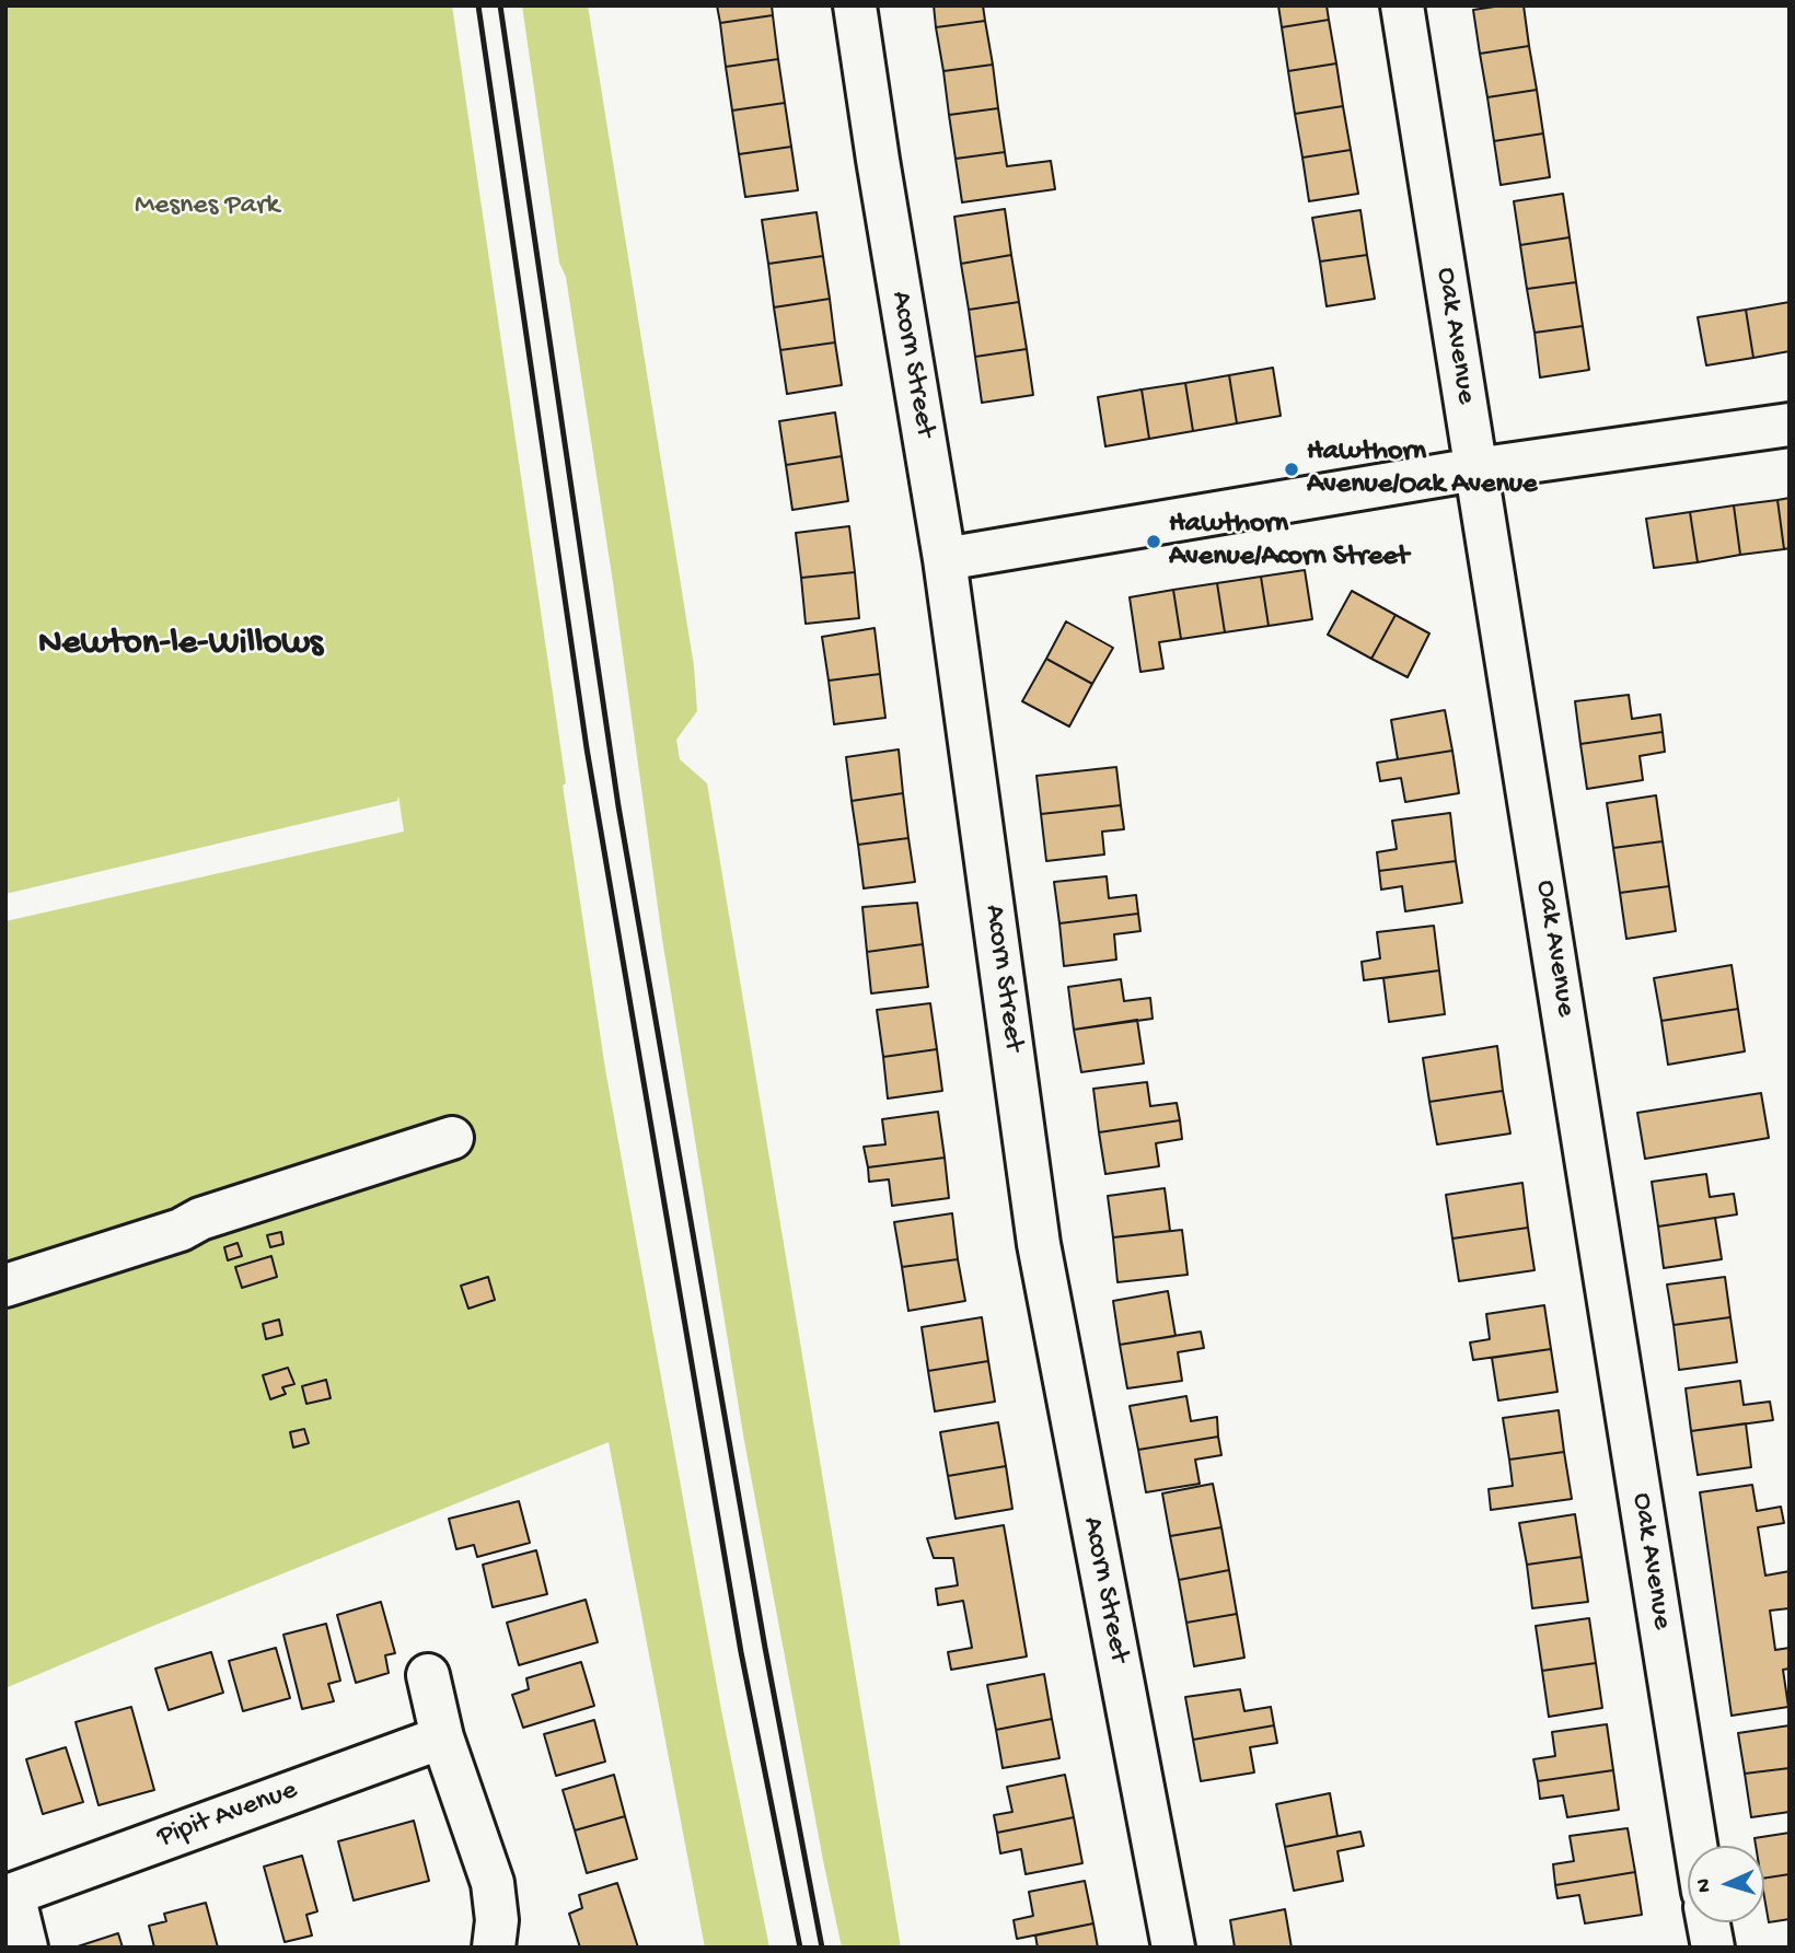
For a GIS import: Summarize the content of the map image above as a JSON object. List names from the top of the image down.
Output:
{
  "streets": {
    "street": ["Oak Avenue", "Acorn Street", "Pipit Avenue"]
  },
  "districts": ["Newton-le-Willows"],
  "parks": ["Mesnes Park"],
  "places": ["Hawthorn Avenue/Oak Avenue", "Hawthorn Avenue/Acorn Street"],
  "north": "left"
}
